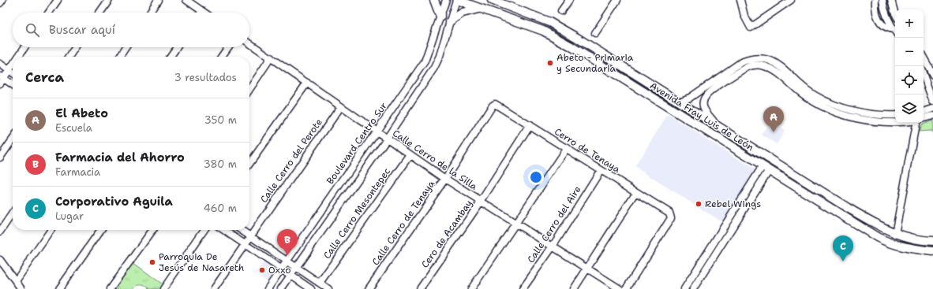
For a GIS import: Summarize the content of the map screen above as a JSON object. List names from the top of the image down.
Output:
{
  "streets": {
    "main road": ["Avenida Fray Luis de León"],
    "street": [
      "Boulevard Centro Sur",
      "Cerro de Tenaya",
      "Calle Cerro de la Silla",
      "Calle Cerro del Perote",
      "Calle Cerro Mesontepec",
      "Calle Cerro de Tenaya",
      "Calle Cerro del Aire",
      "Cero de Acambay"
    ]
  },
  "crossings": [
    ["Boulevard Centro Sur", "Calle Cerro de la Silla"],
    ["Cerro de Tenaya", "Calle Cerro de Tenaya"],
    ["Cerro de Tenaya", "Calle Cerro del Aire"],
    ["Cerro de Tenaya", "Cero de Acambay"],
    ["Calle Cerro de la Silla", "Calle Cerro del Perote"],
    ["Calle Cerro de la Silla", "Calle Cerro Mesontepec"],
    ["Calle Cerro de la Silla", "Calle Cerro de Tenaya"],
    ["Calle Cerro de la Silla", "Calle Cerro del Aire"],
    ["Calle Cerro de la Silla", "Cero de Acambay"]
  ],
  "places": [
    "Abeto - Primaria y Secundaria",
    "Rebel Wings",
    "Parroquia De Jesús de Nasareth",
    "Oxxo"
  ],
  "page": {
    "map_buttons": ["+", "−"],
    "search": "Buscar aquí",
    "heading": ["Cerca", "3 resultados"],
    "list": [
      {
        "mark": "A",
        "name": "El Abeto",
        "note": "Escuela",
        "value": "350 m"
      },
      {
        "mark": "B",
        "name": "Farmacia del Ahorro",
        "note": "Farmacia",
        "value": "380 m"
      },
      {
        "mark": "C",
        "name": "Corporativo Aguila",
        "note": "Lugar",
        "value": "460 m"
      }
    ],
    "pins": ["A", "B", "C"]
  }
}
